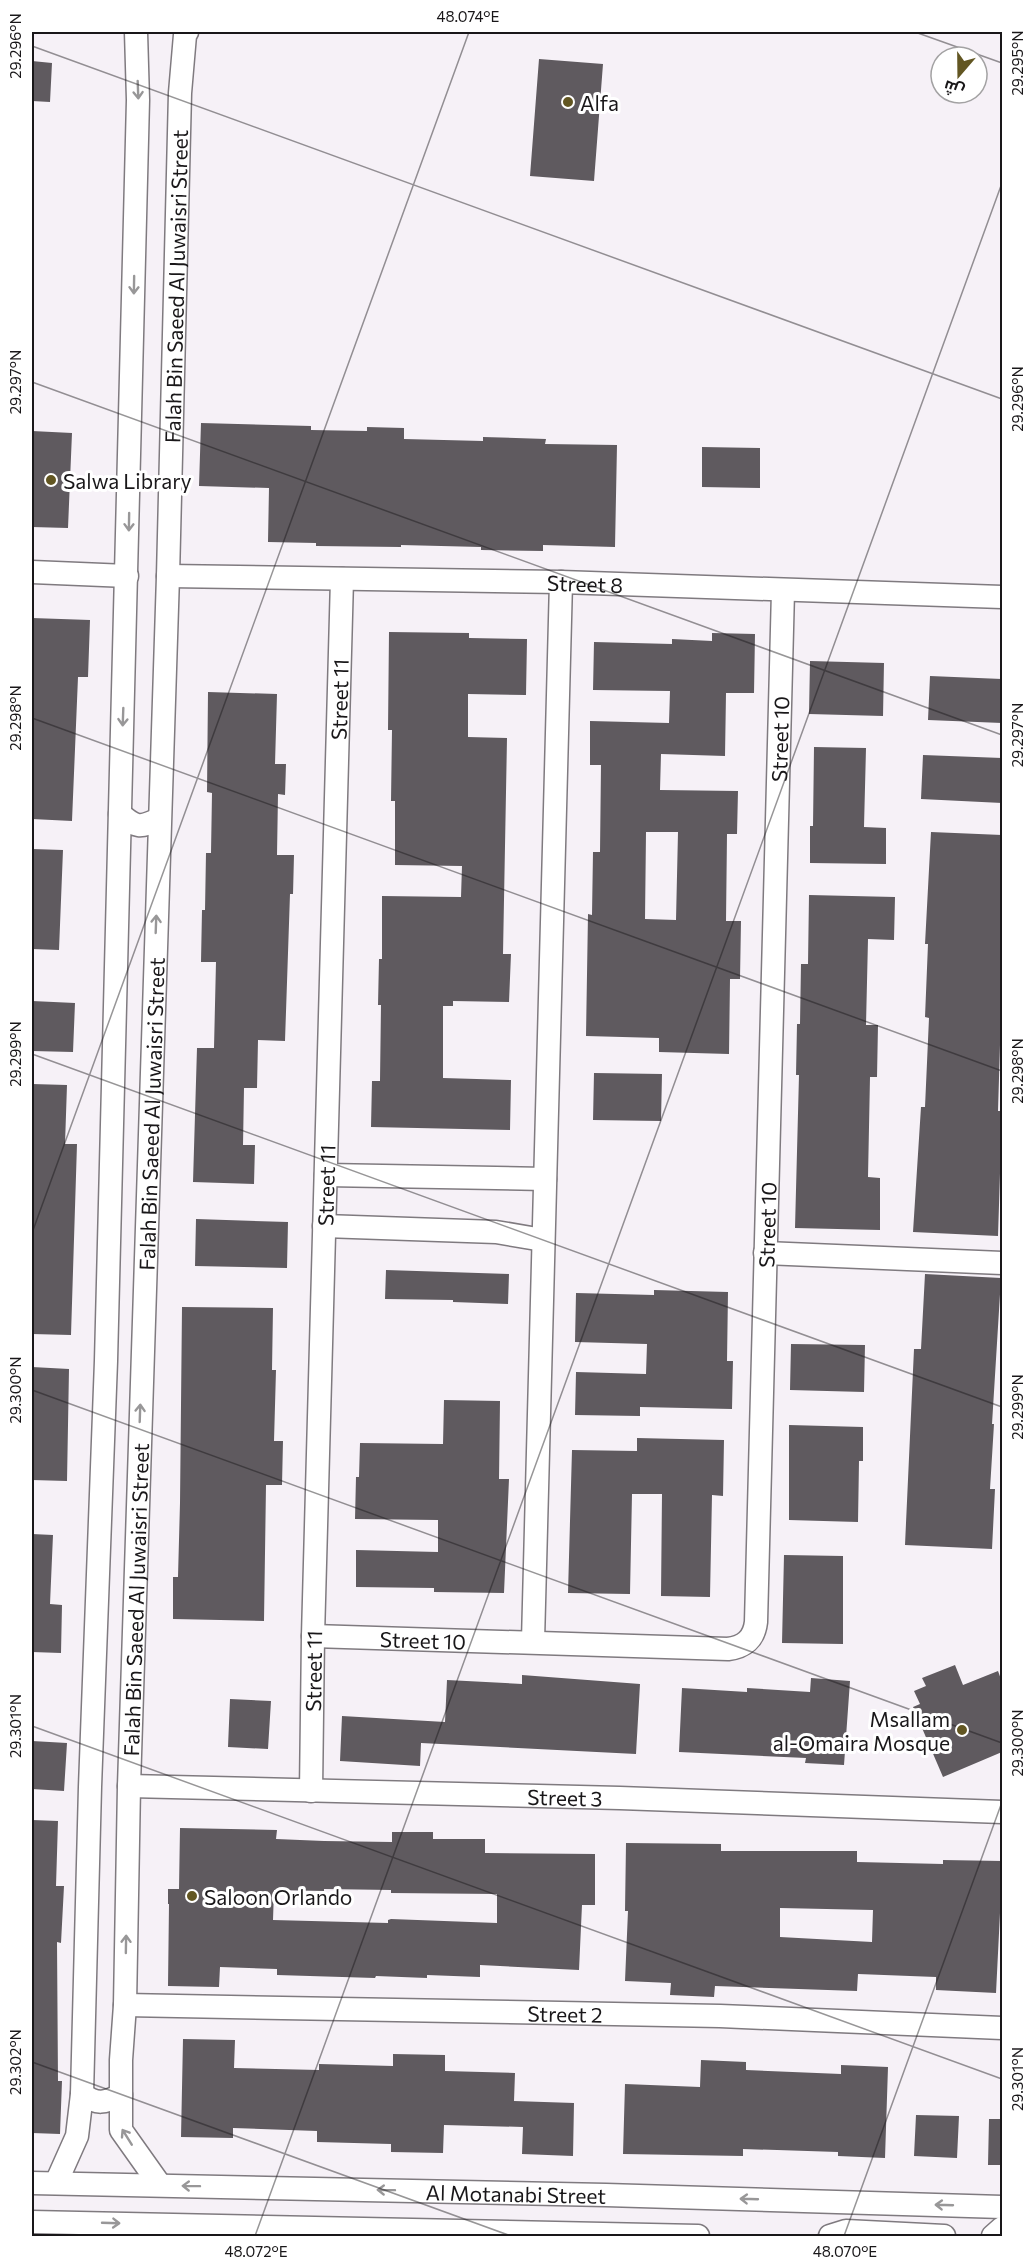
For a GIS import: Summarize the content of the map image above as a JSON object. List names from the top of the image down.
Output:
{
  "streets": {
    "street": [
      "Falah Bin Saeed Al Juwaisri Street",
      "Street 8",
      "Street 11",
      "Street 10",
      "Street 3",
      "Street 2",
      "Al Motanabi Street"
    ]
  },
  "crossings": [
    ["Falah Bin Saeed Al Juwaisri Street", "Street 8"],
    ["Falah Bin Saeed Al Juwaisri Street", "Street 3"],
    ["Falah Bin Saeed Al Juwaisri Street", "Street 2"],
    ["Falah Bin Saeed Al Juwaisri Street", "Al Motanabi Street"],
    ["Street 8", "Street 11"],
    ["Street 8", "Street 10"],
    ["Street 11", "Street 10"],
    ["Street 11", "Street 3"]
  ],
  "places": [
    "Alfa",
    "Salwa Library",
    "Msallam al-Omaira Mosque",
    "Saloon Orlando"
  ],
  "north": "bottom",
  "coordinates": [
    "48.074°E",
    "29.296°N",
    "29.295°N",
    "29.297°N",
    "29.298°N",
    "29.299°N",
    "29.300°N",
    "29.301°N",
    "29.302°N",
    "48.072°E",
    "48.070°E"
  ]
}
